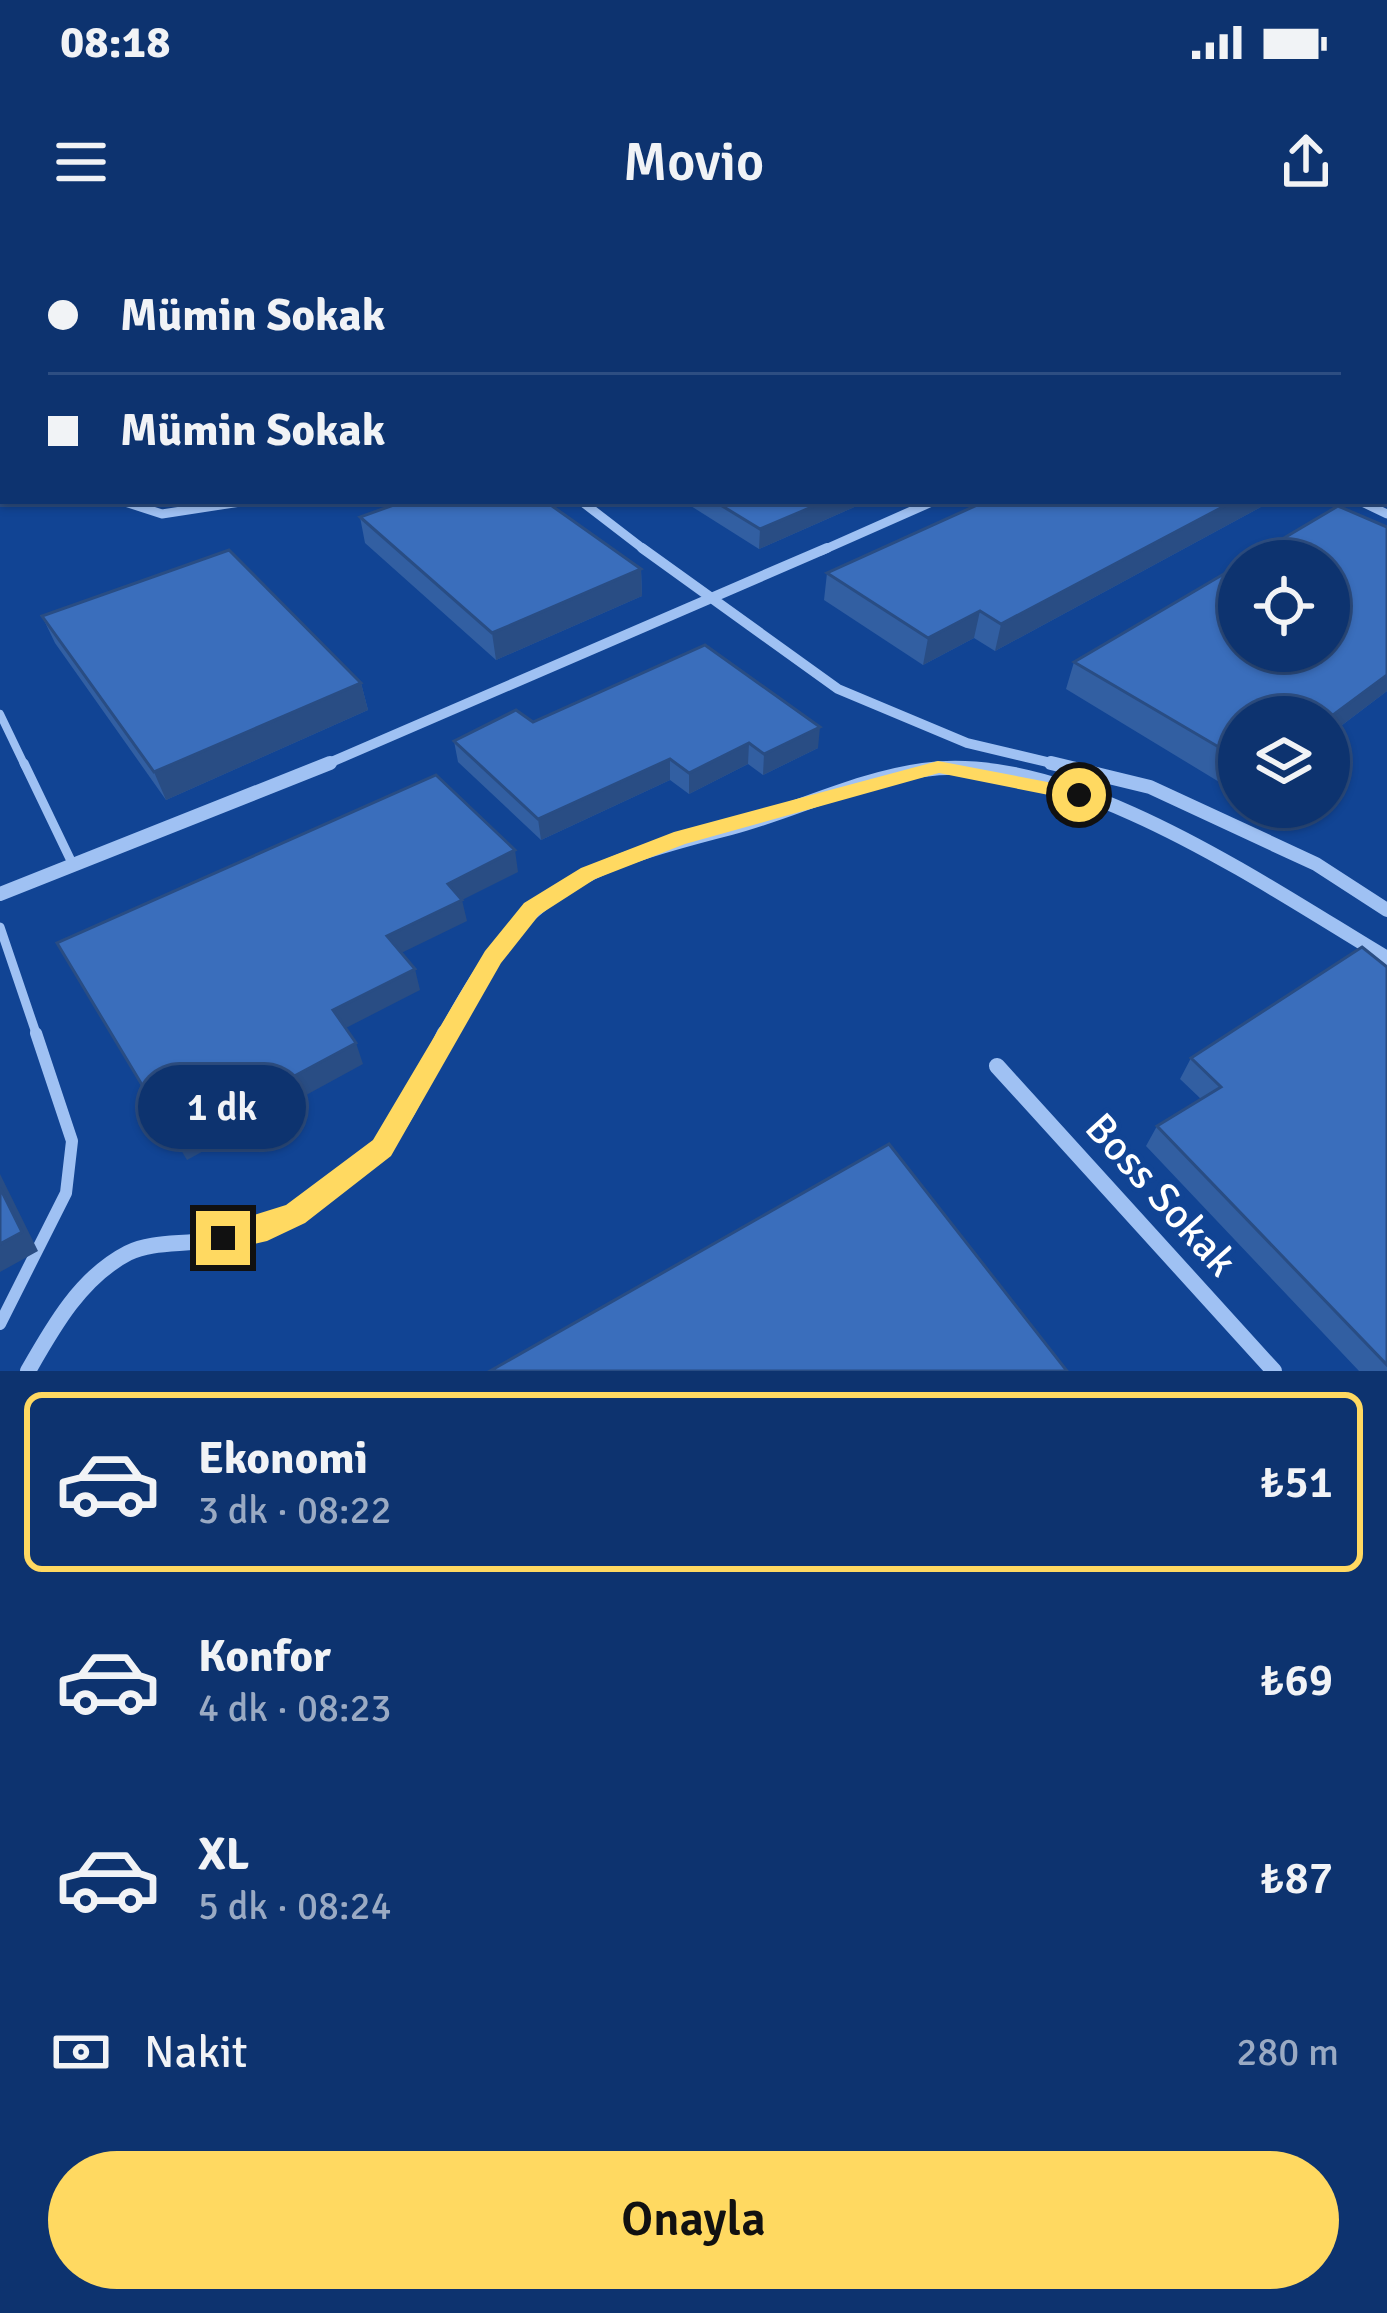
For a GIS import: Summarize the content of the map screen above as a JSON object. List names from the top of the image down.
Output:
{
  "streets": {
    "street": ["Boss Sokak"]
  },
  "page": {
    "status": "08:18",
    "header": "Movio",
    "banner": ["Mümin Sokak", "Mümin Sokak"],
    "bubble": "1 dk",
    "list": [
      {
        "name": "Ekonomi",
        "note": "3 dk · 08:22",
        "value": "₺51"
      },
      {
        "name": "Konfor",
        "note": "4 dk · 08:23",
        "value": "₺69"
      },
      {
        "name": "XL",
        "note": "5 dk · 08:24",
        "value": "₺87"
      }
    ],
    "pay": ["Nakit", "280 m"],
    "buttons": "Onayla"
  }
}
